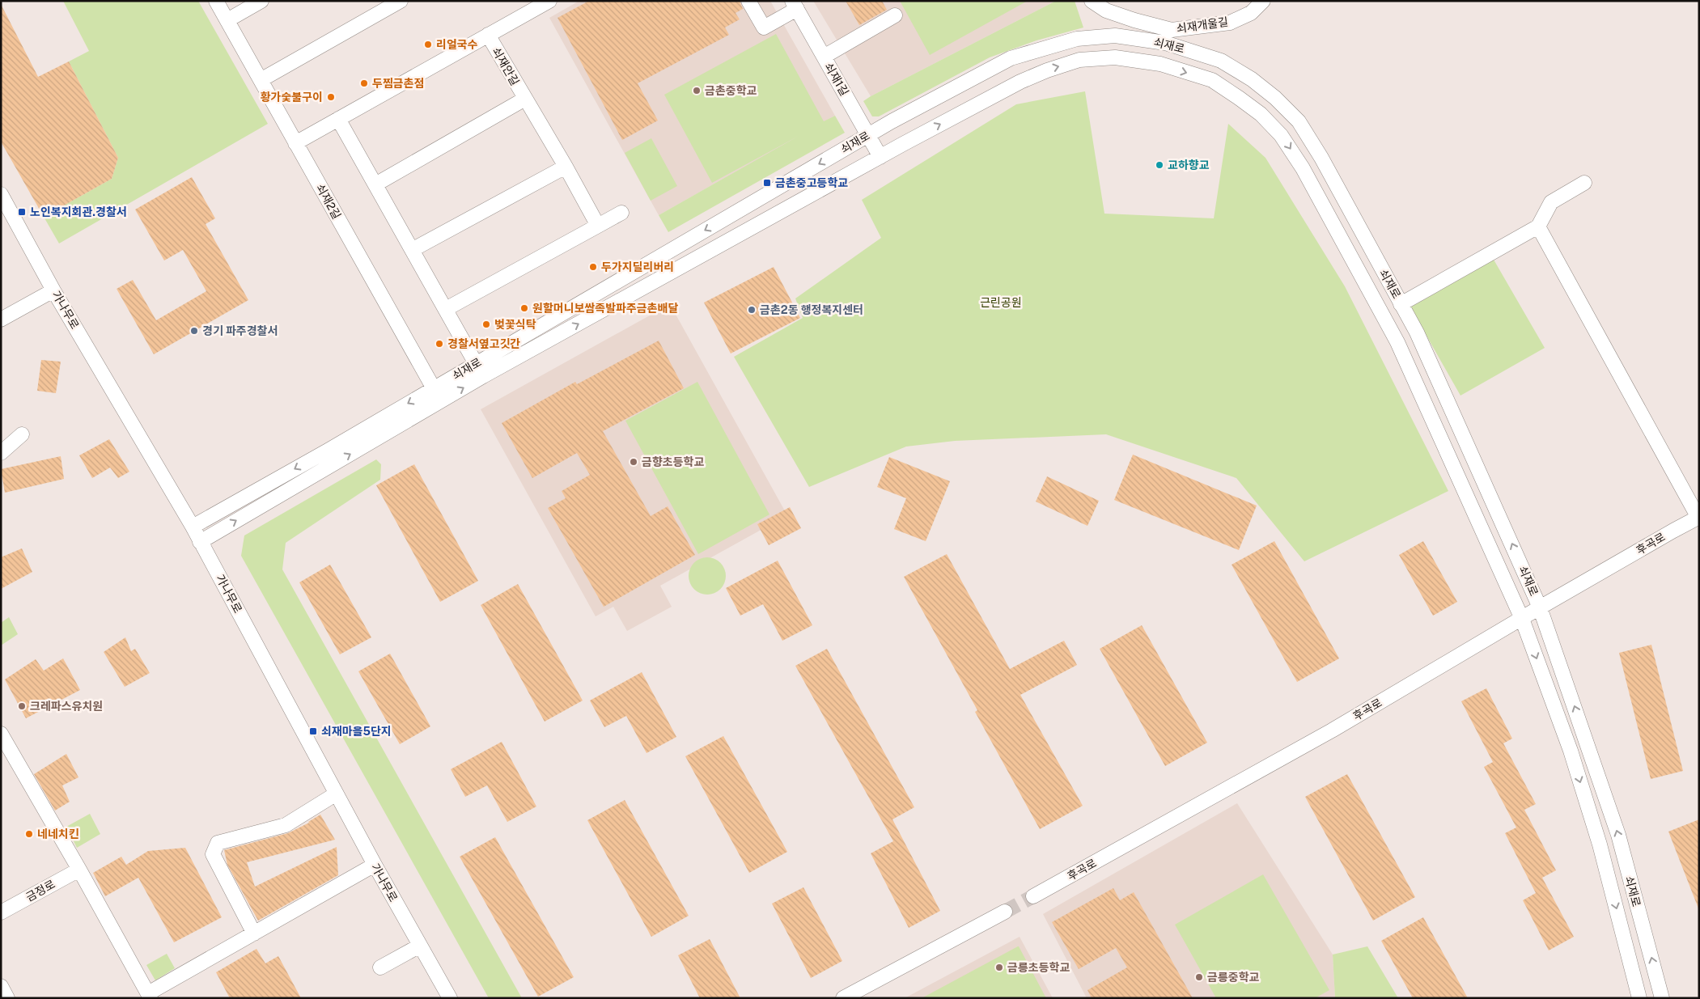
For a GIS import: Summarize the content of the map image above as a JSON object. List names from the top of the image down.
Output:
{
  "streets": {
    "street": [
      "쇠재개울길",
      "쇠재로",
      "쇠재안길",
      "쇠재1길",
      "쇠재2길",
      "가나무로",
      "후곡로",
      "금정로"
    ]
  },
  "crossings": [
    ["쇠재로", "쇠재1길"],
    ["쇠재로", "후곡로"],
    ["쇠재안길", "쇠재2길"]
  ],
  "parks": ["근린공원"],
  "places": {
    "other": [
      "리얼국수",
      "두찜금촌점",
      "금촌중학교",
      "황가숯불구이",
      "교하향교",
      "두가지딜리버리",
      "원할머니보쌈족발파주금촌배달",
      "금촌2동 행정복지센터",
      "벚꽃식탁",
      "경기 파주경찰서",
      "경찰서옆고깃간",
      "금향초등학교",
      "크레파스유치원",
      "네네치킨",
      "금릉초등학교",
      "금릉중학교"
    ],
    "transit": ["금촌중고등학교", "노인복지회관.경찰서", "쇠재마을5단지"]
  }
}
